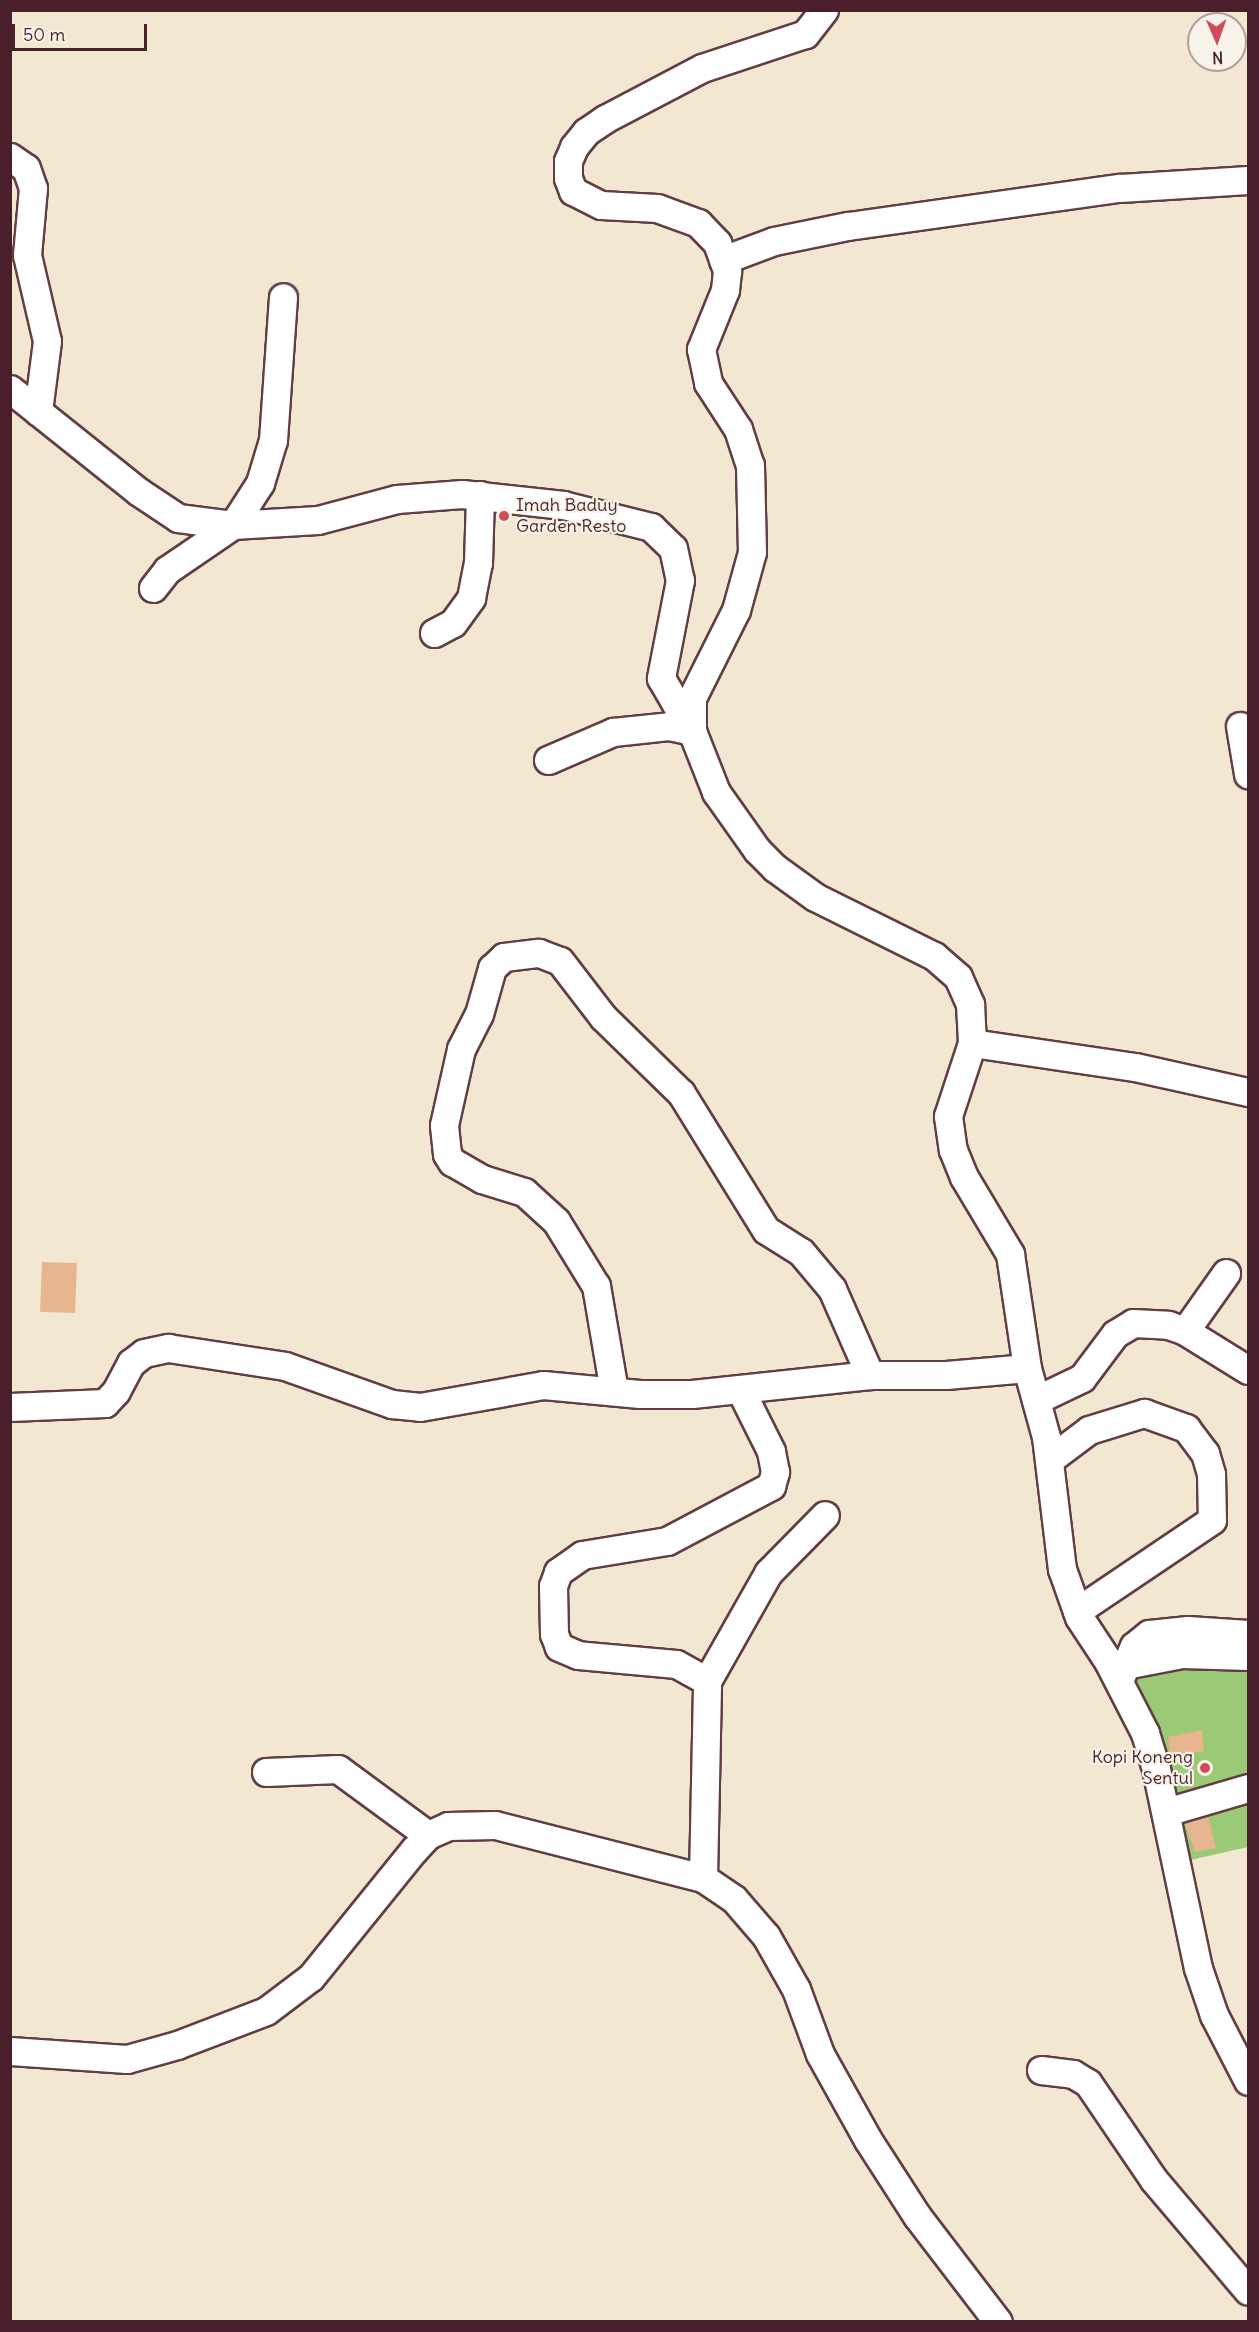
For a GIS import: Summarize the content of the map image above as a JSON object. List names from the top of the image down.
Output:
{
  "places": ["Imah Baduy Garden Resto", "Kopi Koneng Sentul"],
  "scale_bar": "50 m",
  "north": "bottom"
}
